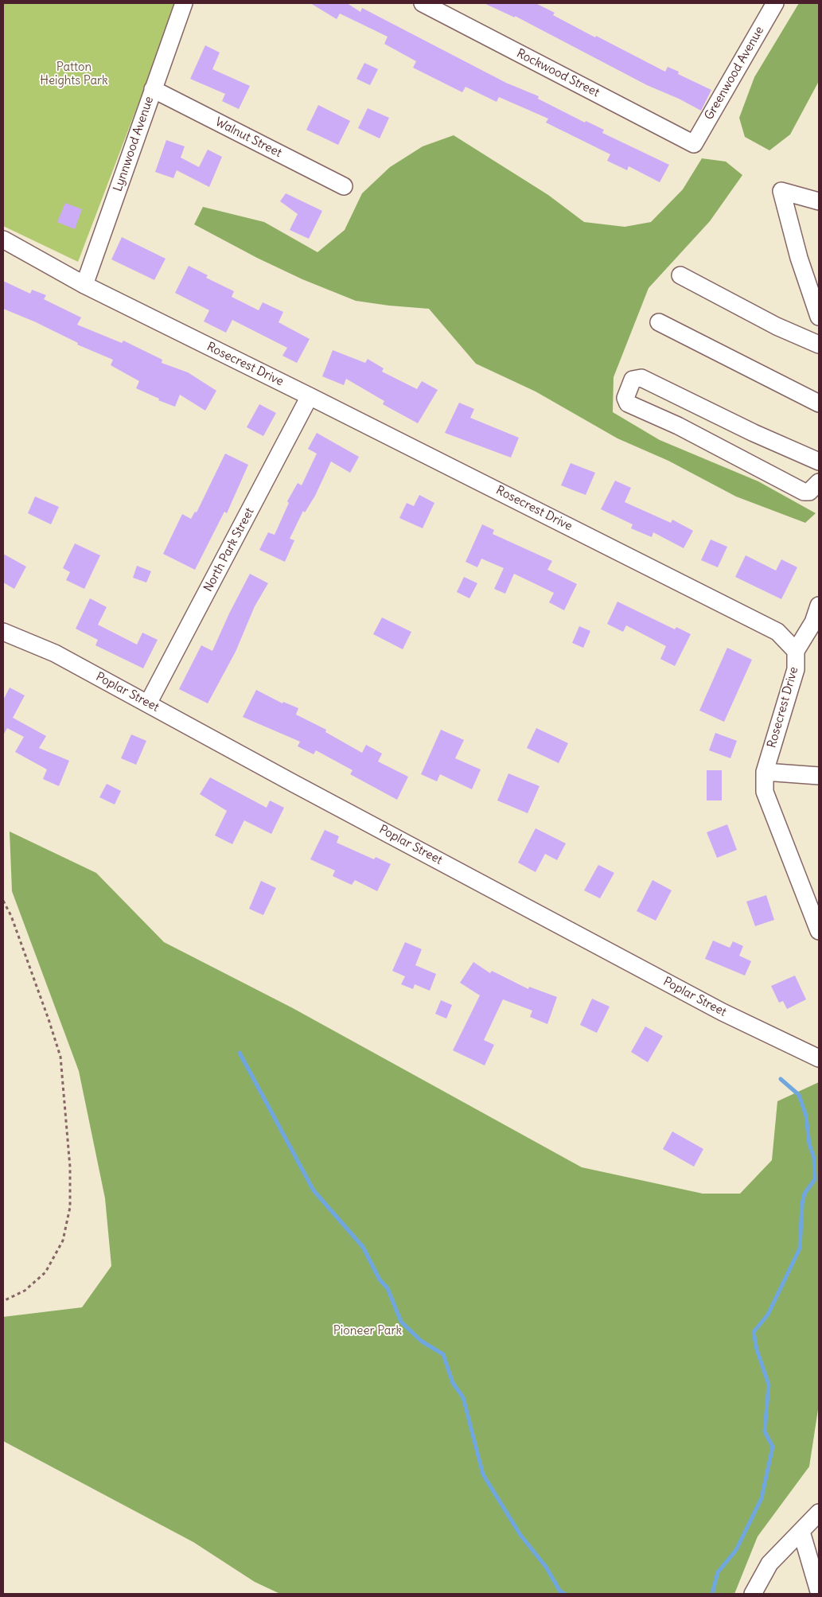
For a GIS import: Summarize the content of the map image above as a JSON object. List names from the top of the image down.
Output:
{
  "streets": {
    "street": [
      "Rockwood Street",
      "Greenwood Avenue",
      "Walnut Street",
      "Lynnwood Avenue",
      "Rosecrest Drive",
      "North Park Street",
      "Poplar Street"
    ]
  },
  "crossings": [
    ["Rockwood Street", "Greenwood Avenue"],
    ["Walnut Street", "Lynnwood Avenue"],
    ["Lynnwood Avenue", "Rosecrest Drive"],
    ["Rosecrest Drive", "North Park Street"],
    ["North Park Street", "Poplar Street"]
  ],
  "parks": ["Patton Heights Park", "Pioneer Park"]
}
